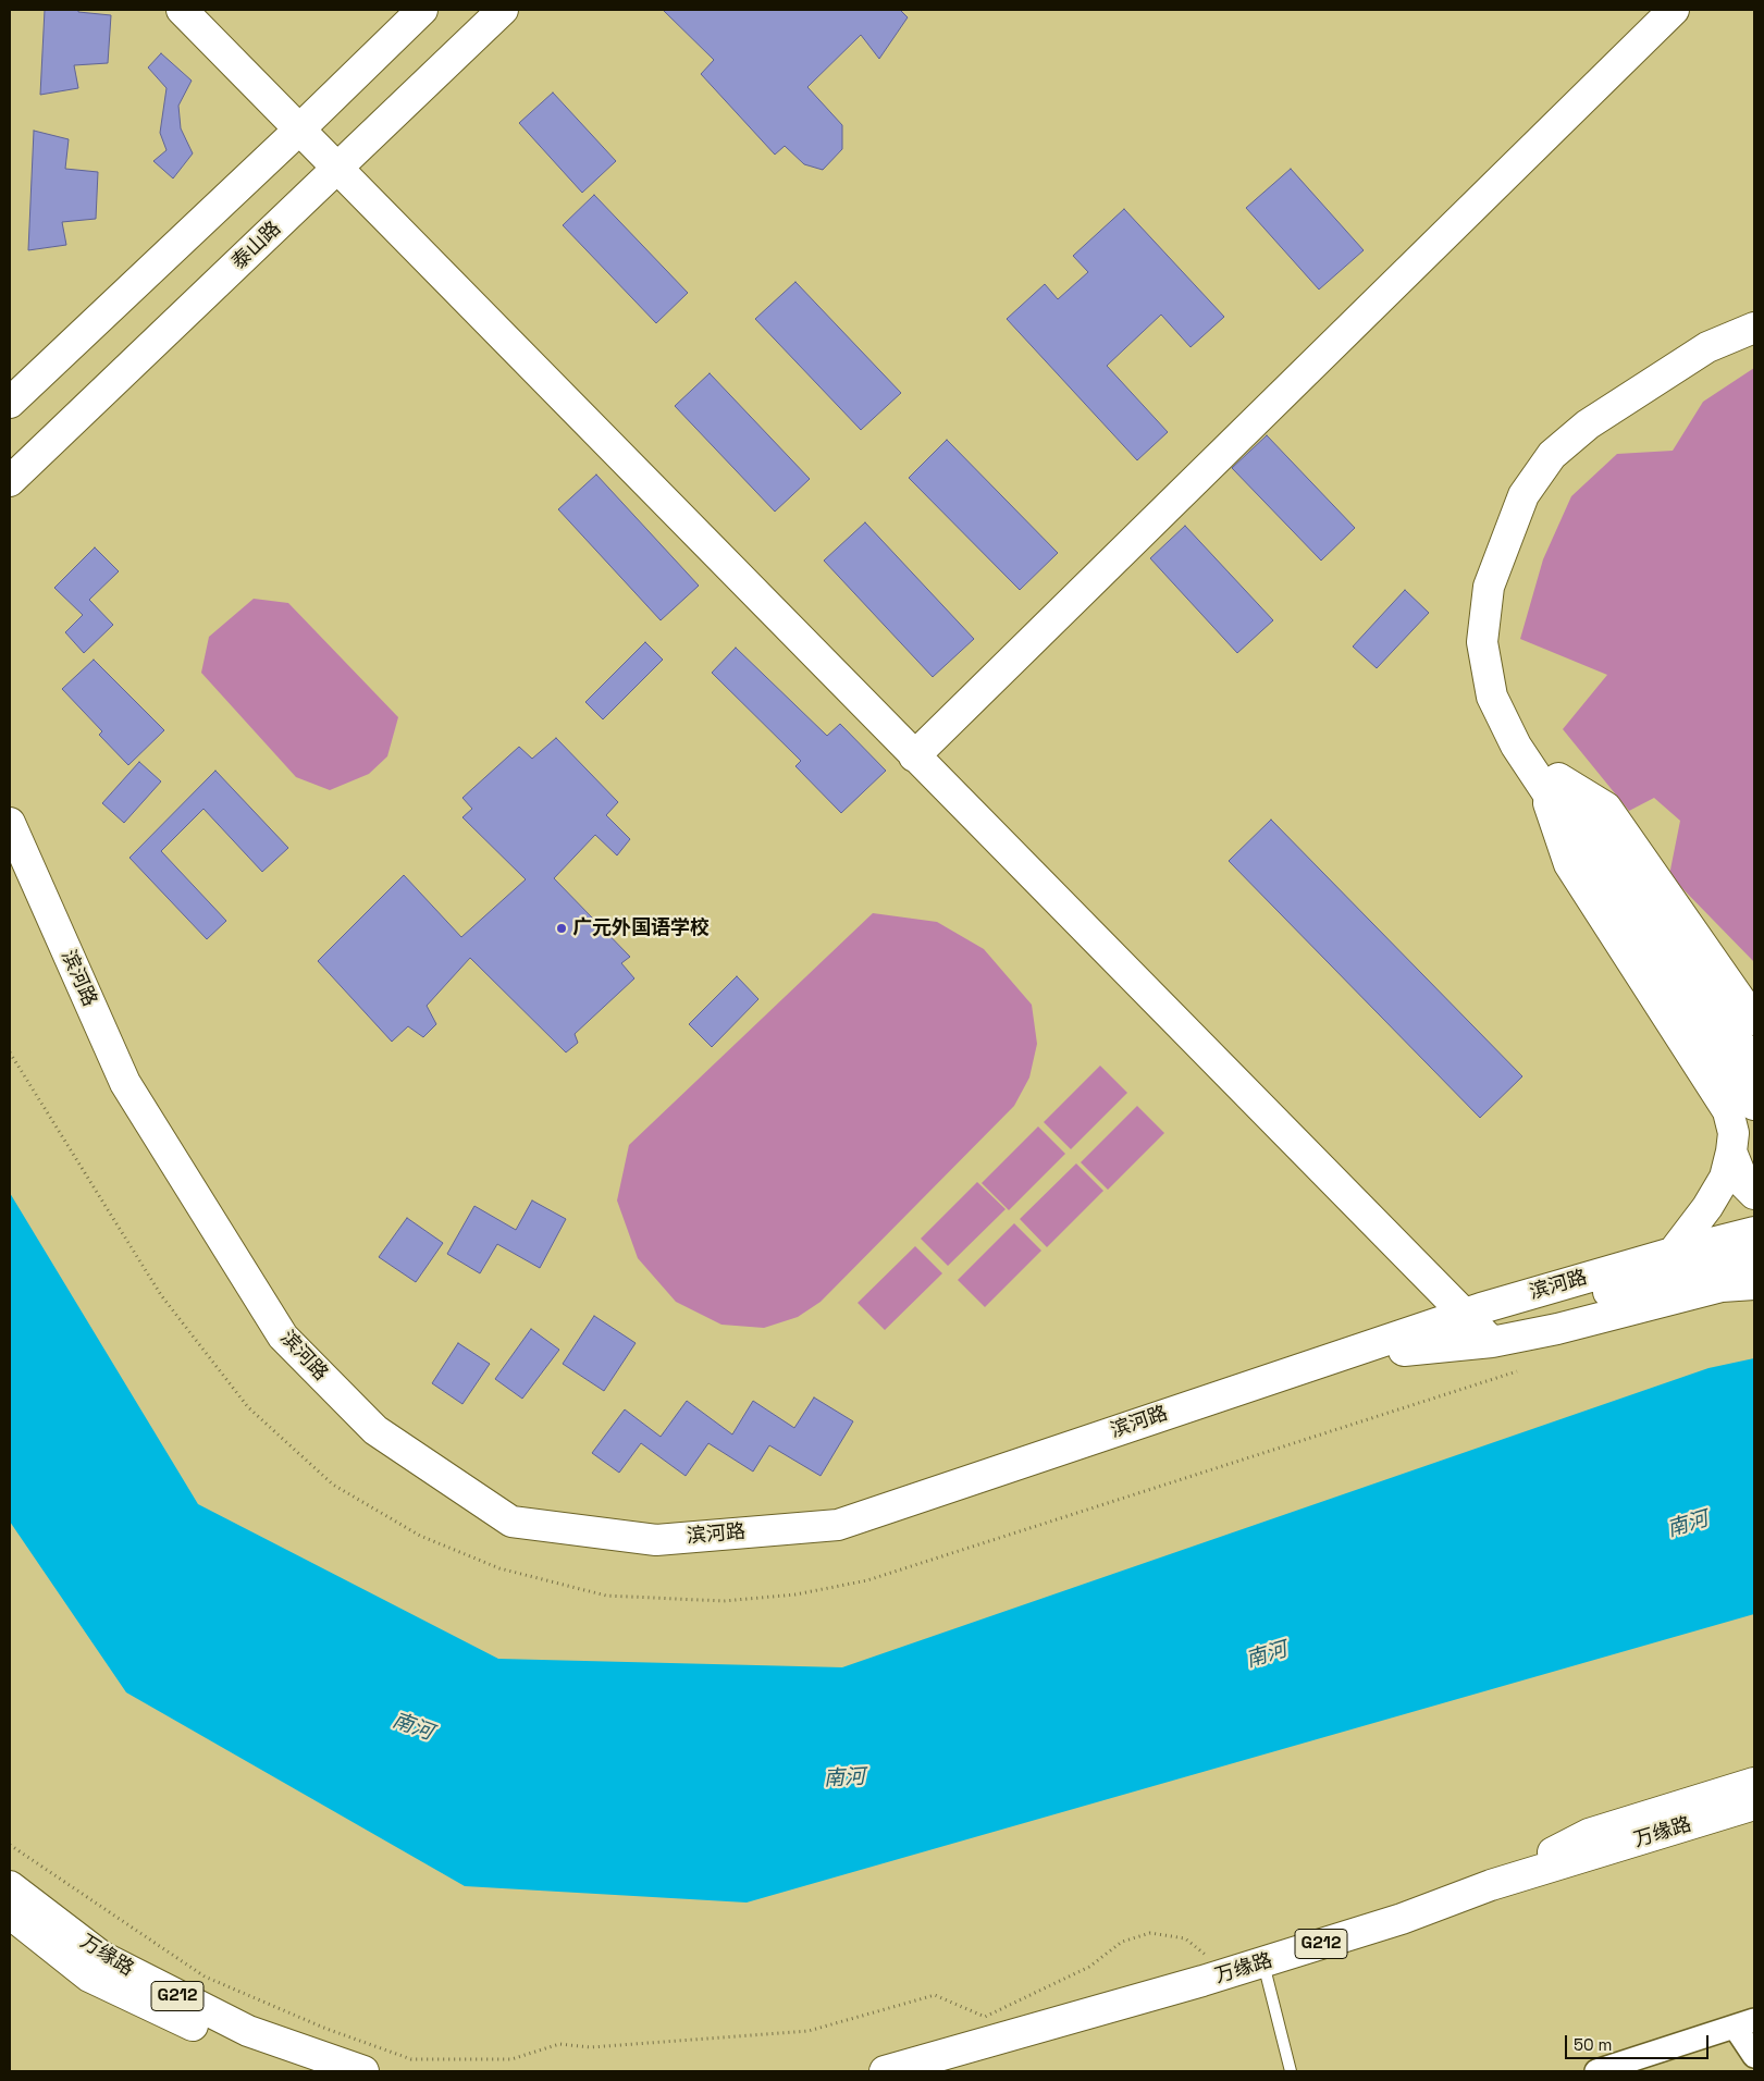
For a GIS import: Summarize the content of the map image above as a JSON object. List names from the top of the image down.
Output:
{
  "streets": {
    "main road": [
      "泰山路",
      "滨河路",
      "万缘路",
      "G212"
    ]
  },
  "water": ["南河"],
  "places": ["广元外国语学校"],
  "scale_bar": "50 m"
}
